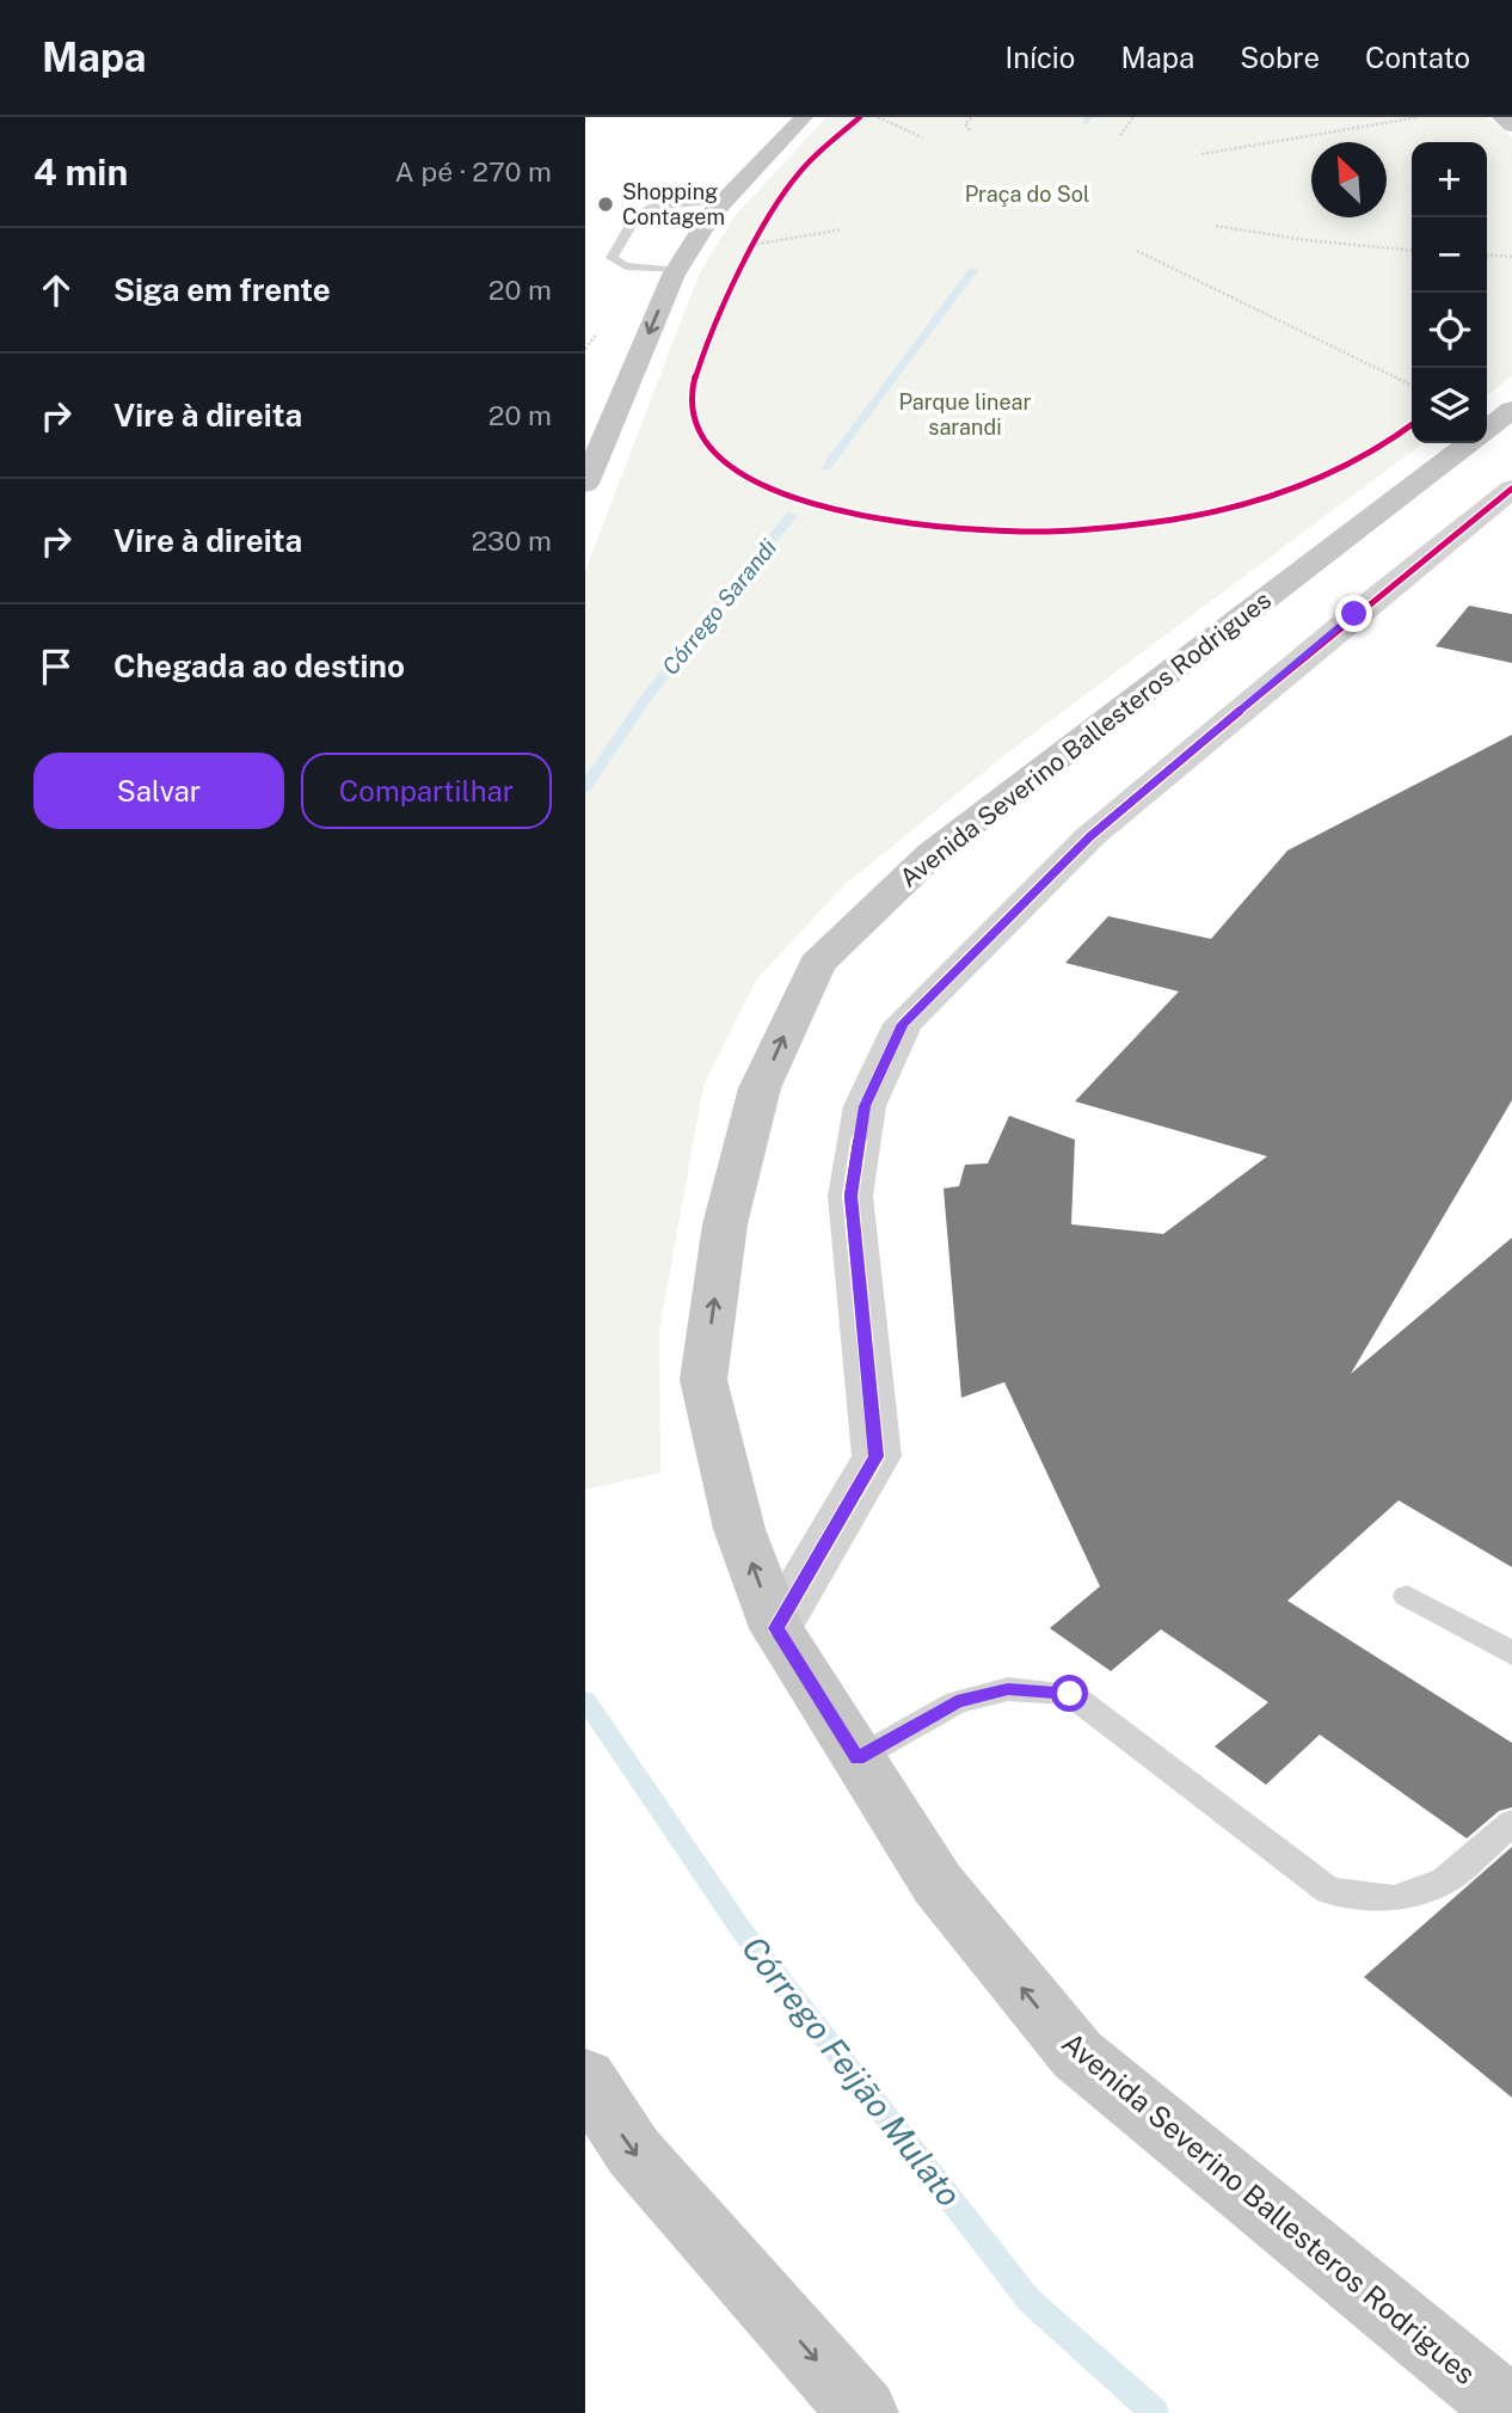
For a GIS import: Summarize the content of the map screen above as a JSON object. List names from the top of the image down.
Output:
{
  "streets": {
    "main road": ["Avenida Severino Ballesteros Rodrigues"]
  },
  "water": ["Córrego Sarandi", "Córrego Feijão Mulato"],
  "parks": ["Praça do Sol", "Parque linear sarandi"],
  "places": ["Shopping Contagem"],
  "north": "top left",
  "page": {
    "header": "Mapa",
    "nav": [
      "Início",
      "Mapa",
      "Sobre",
      "Contato"
    ],
    "heading": ["4 min", "A pé · 270 m"],
    "map_buttons": ["+", "−"],
    "list": [
      ["Siga em frente", "20 m"],
      ["Vire à direita", "20 m"],
      ["Vire à direita", "230 m"],
      "Chegada ao destino"
    ],
    "buttons": ["Salvar", "Compartilhar"]
  }
}
